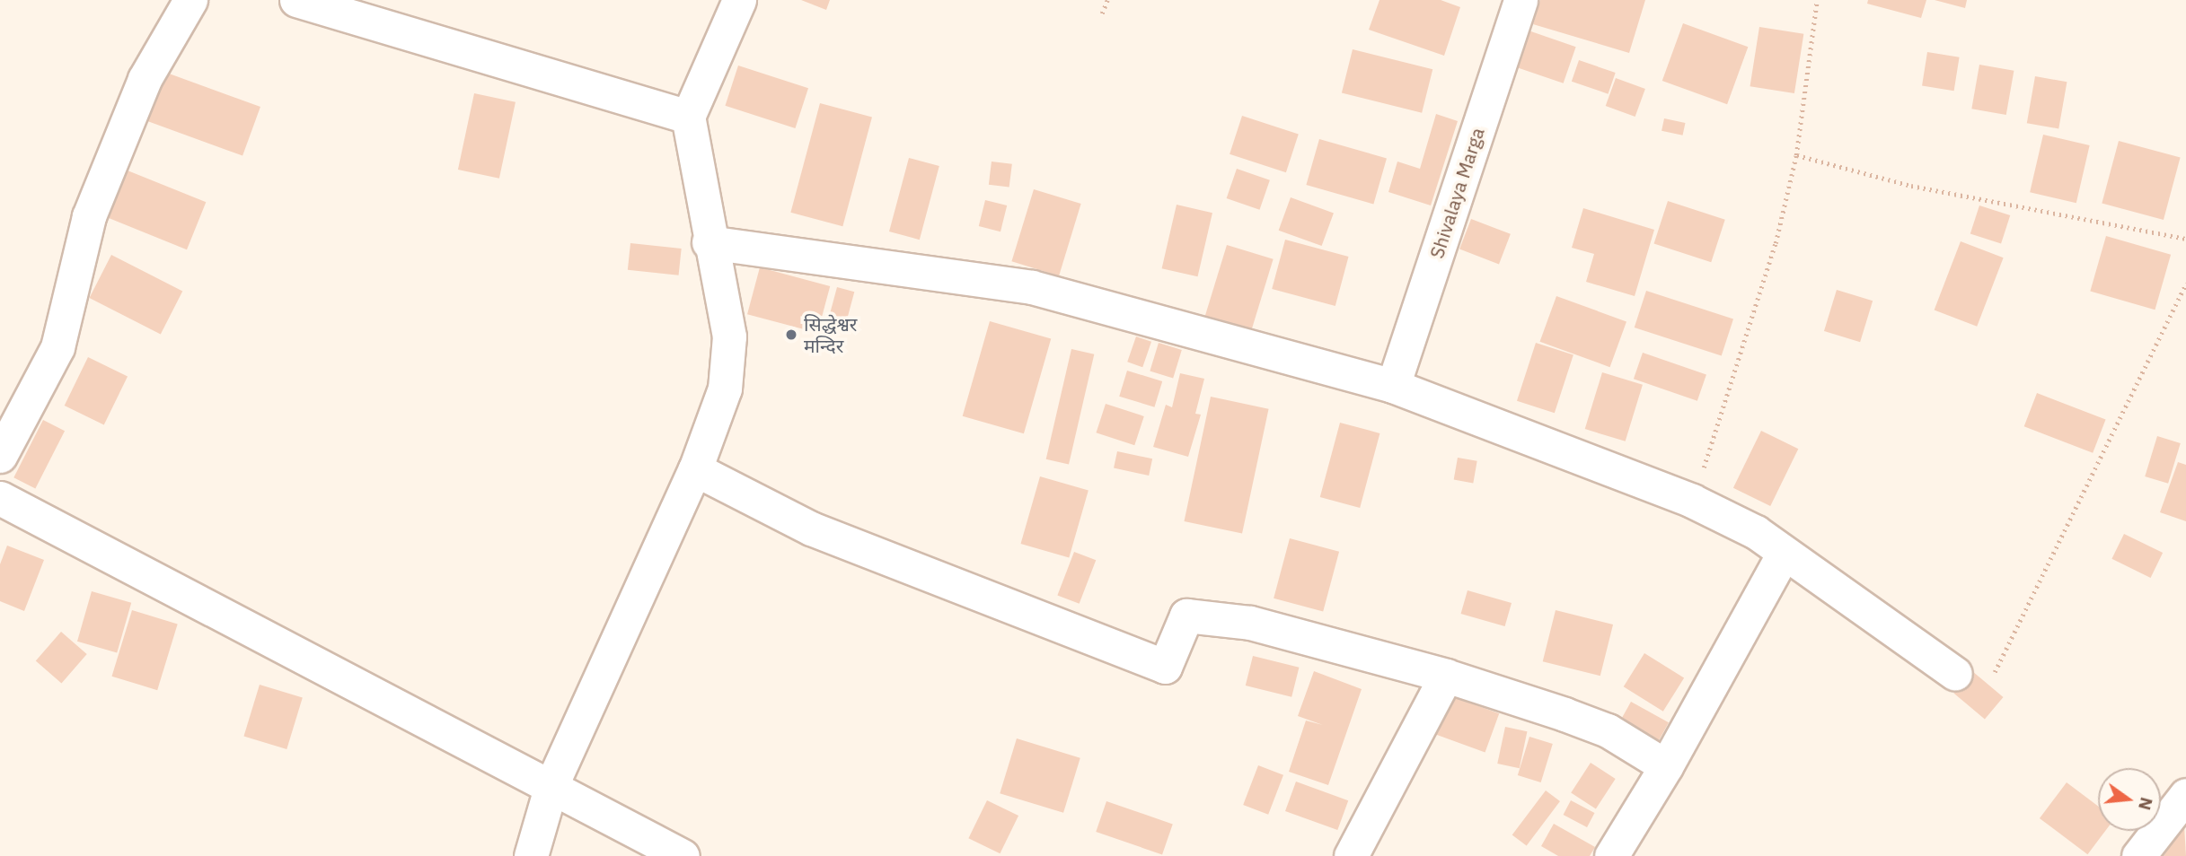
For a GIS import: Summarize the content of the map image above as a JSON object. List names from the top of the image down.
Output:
{
  "streets": {
    "street": ["Shivalaya Marga"]
  },
  "places": ["सिद्धेश्वर मन्दिर"],
  "north": "right"
}
